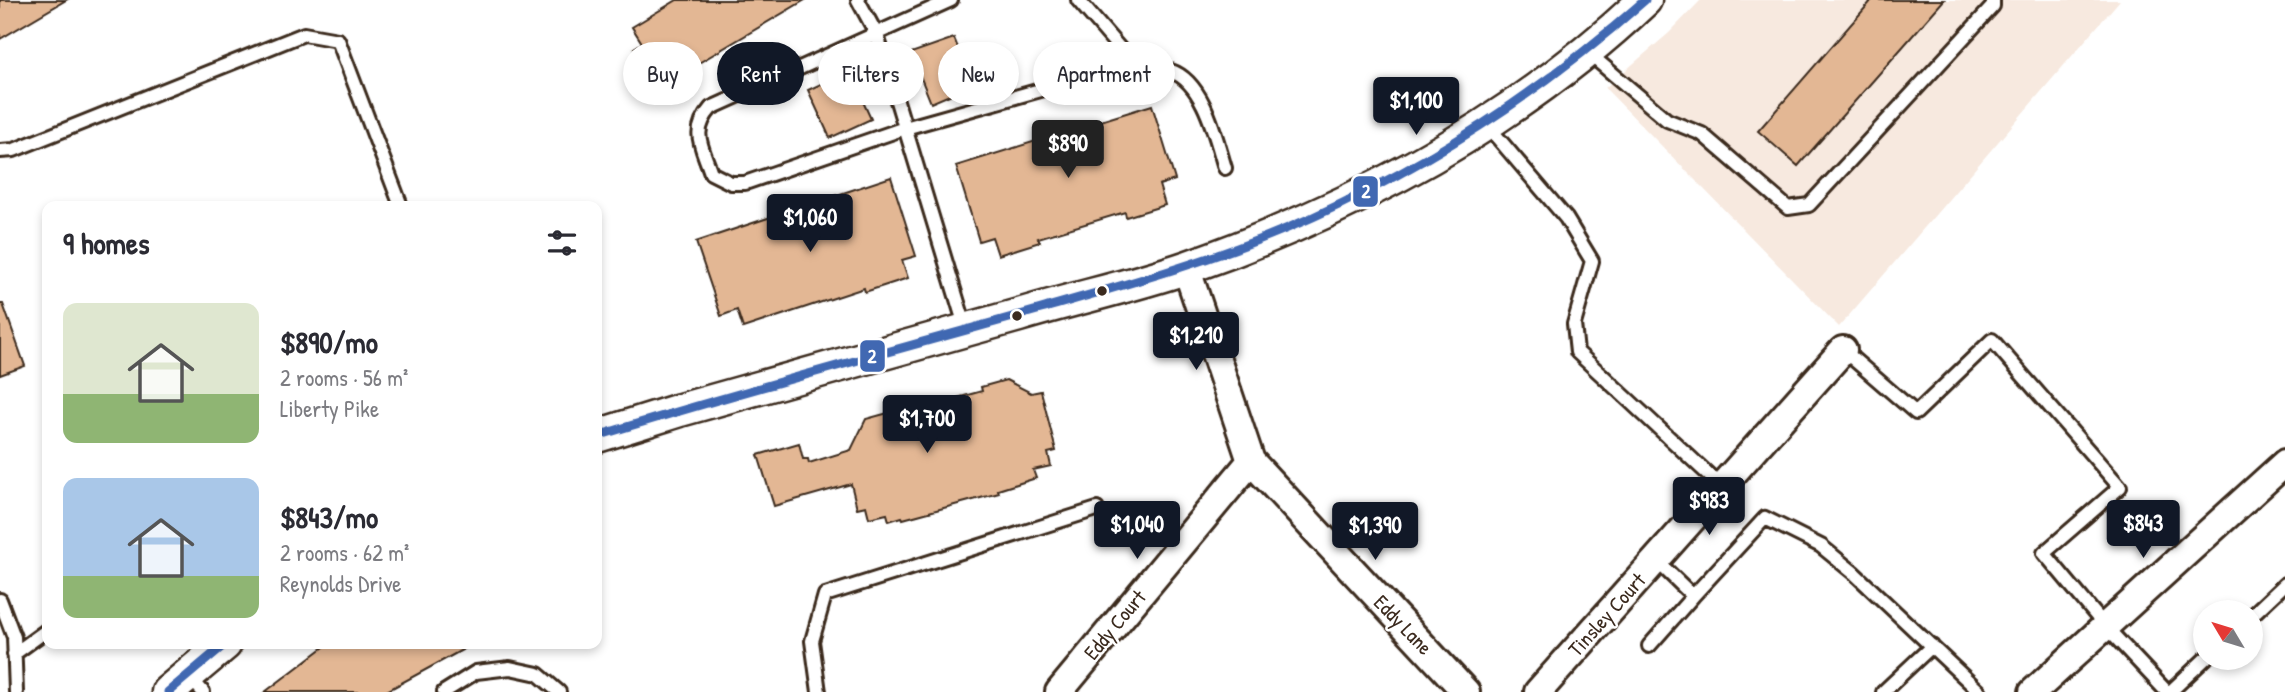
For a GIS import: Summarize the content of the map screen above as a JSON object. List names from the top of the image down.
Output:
{
  "streets": {
    "street": ["Tinsley Court", "Eddy Court", "Eddy Lane"]
  },
  "crossings": [
    ["Eddy Court", "Eddy Lane"]
  ],
  "lines": ["transit line 2"],
  "north": "top left",
  "page": {
    "chip": [
      "Buy",
      "Rent",
      "Filters",
      "New",
      "Apartment"
    ],
    "price": [
      "$1,100",
      "$890",
      "$1,060",
      "$1,210",
      "$1,700",
      "$983",
      "$843",
      "$1,040",
      "$1,390"
    ],
    "heading": "9 homes",
    "list": [
      {
        "name": "$890/mo",
        "note": "2 rooms · 56 m² · Liberty Pike"
      },
      {
        "name": "$843/mo",
        "note": "2 rooms · 62 m² · Reynolds Drive"
      }
    ]
  }
}
